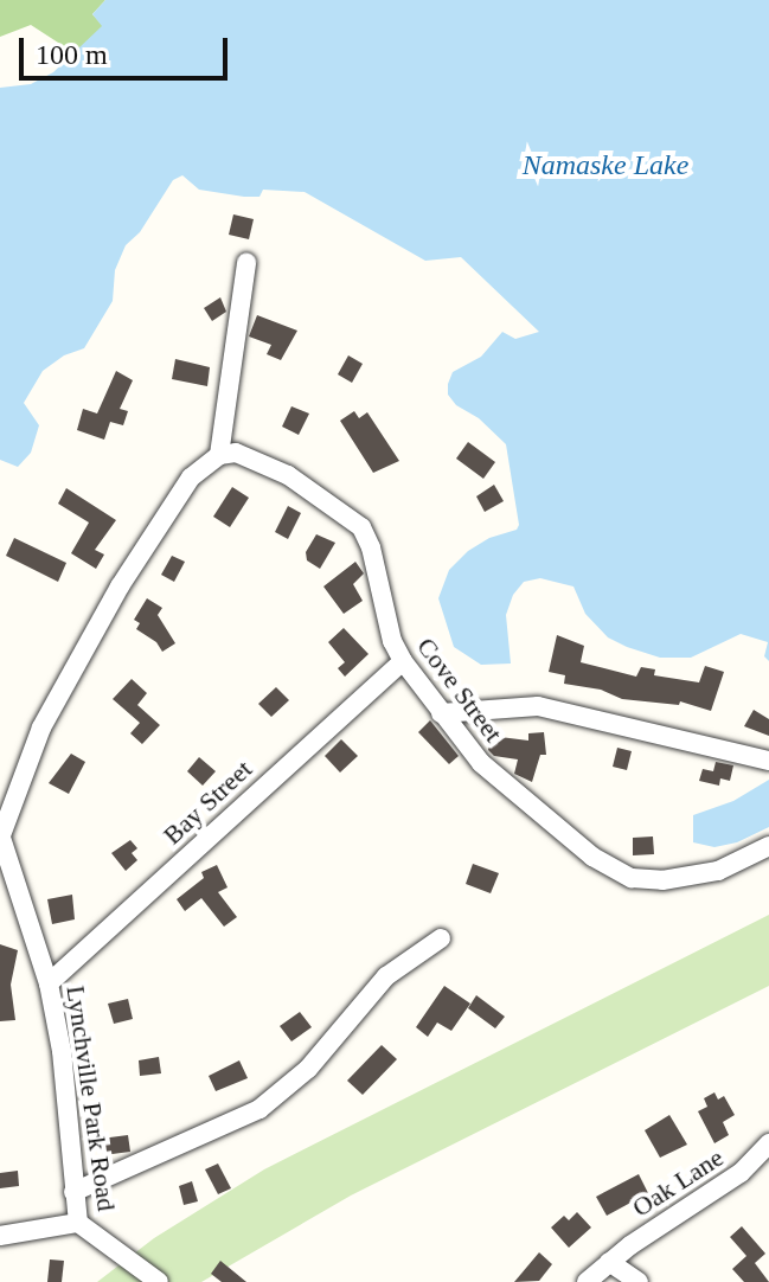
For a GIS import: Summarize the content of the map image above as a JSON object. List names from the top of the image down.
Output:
{
  "streets": {
    "street": [
      "Cove Street",
      "Bay Street",
      "Lynchville Park Road",
      "Oak Lane"
    ]
  },
  "crossings": [
    ["Cove Street", "Bay Street"],
    ["Bay Street", "Lynchville Park Road"]
  ],
  "water": ["Namaske Lake"],
  "scale_bar": "100 m"
}
